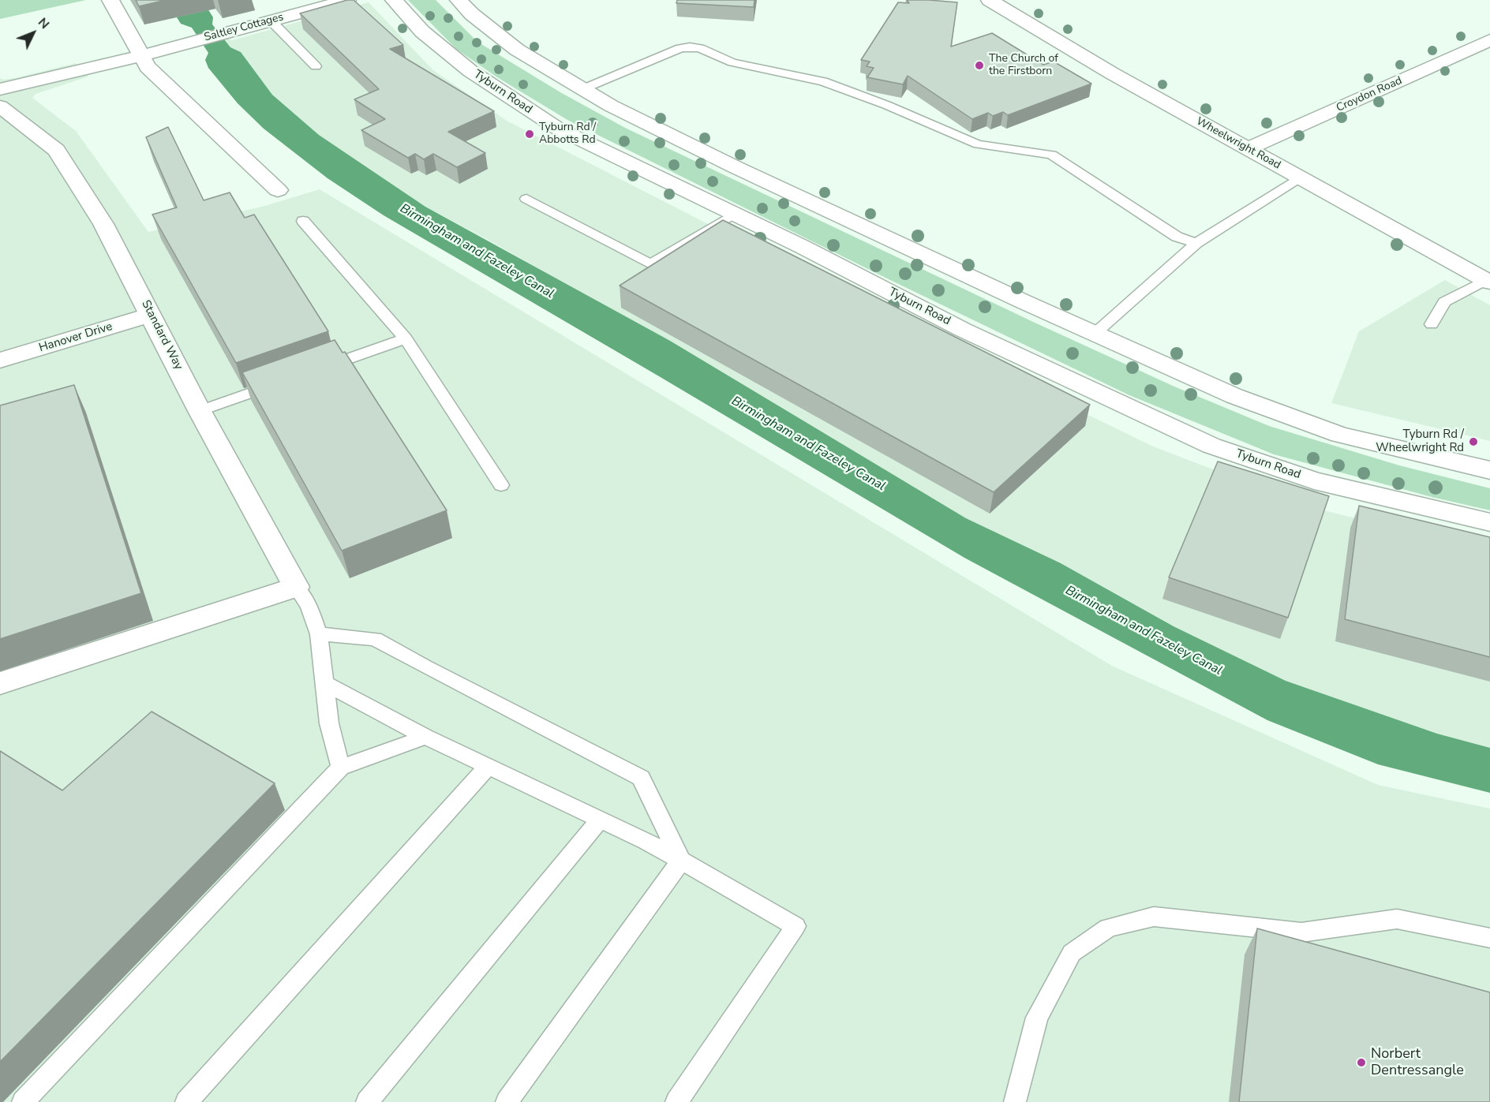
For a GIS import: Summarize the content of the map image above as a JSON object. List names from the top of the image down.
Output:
{
  "streets": {
    "main road": [
      "Saltley Cottages",
      "Tyburn Road",
      "Croydon Road",
      "Wheelwright Road",
      "Standard Way",
      "Hanover Drive"
    ]
  },
  "crossings": [
    ["Croydon Road", "Wheelwright Road"],
    ["Standard Way", "Hanover Drive"]
  ],
  "water": ["Birmingham and Fazeley Canal"],
  "places": [
    "The Church of the Firstborn",
    "Tyburn Rd / Abbotts Rd",
    "Tyburn Rd / Wheelwright Rd",
    "Norbert Dentressangle"
  ],
  "north": "top right"
}
